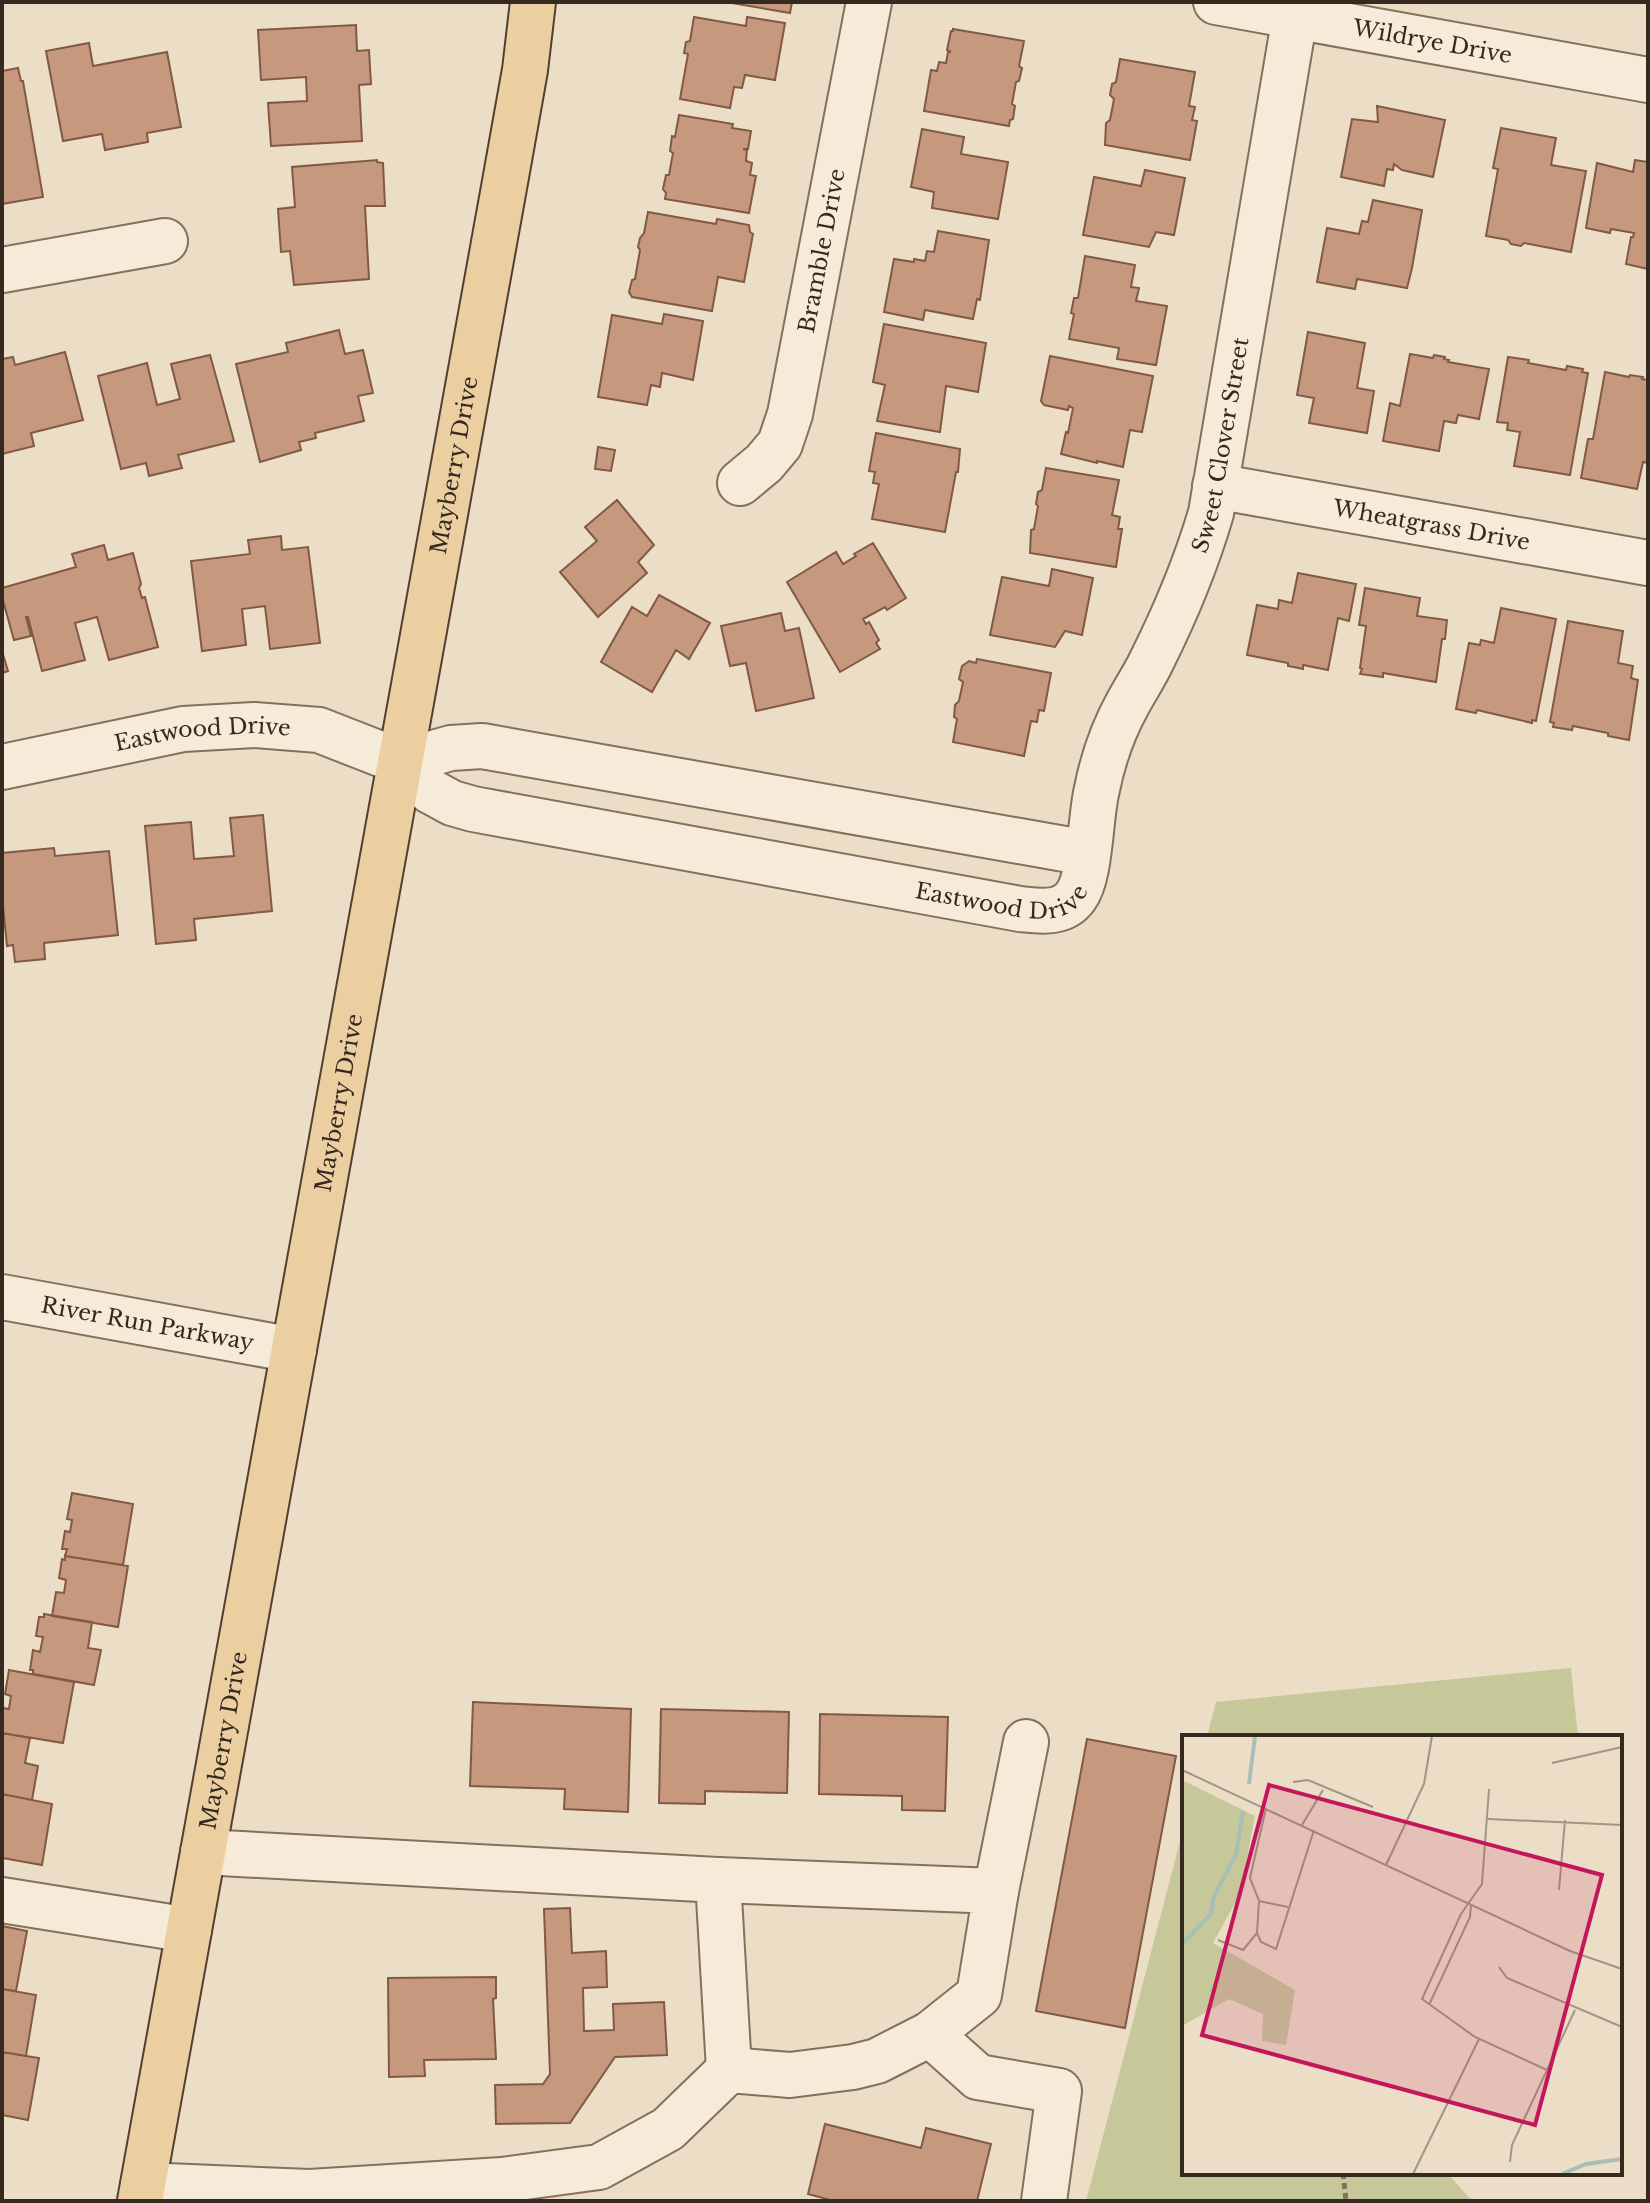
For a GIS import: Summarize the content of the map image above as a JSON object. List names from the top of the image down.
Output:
{
  "streets": {
    "main road": ["Mayberry Drive"],
    "street": [
      "Wildrye Drive",
      "Bramble Drive",
      "Sweet Clover Street",
      "Wheatgrass Drive",
      "Eastwood Drive",
      "River Run Parkway"
    ]
  },
  "crossings": [
    ["Wildrye Drive", "Sweet Clover Street"],
    ["Sweet Clover Street", "Wheatgrass Drive"],
    ["Sweet Clover Street", "Eastwood Drive"],
    ["Mayberry Drive", "Eastwood Drive"],
    ["Mayberry Drive", "River Run Parkway"]
  ]
}
